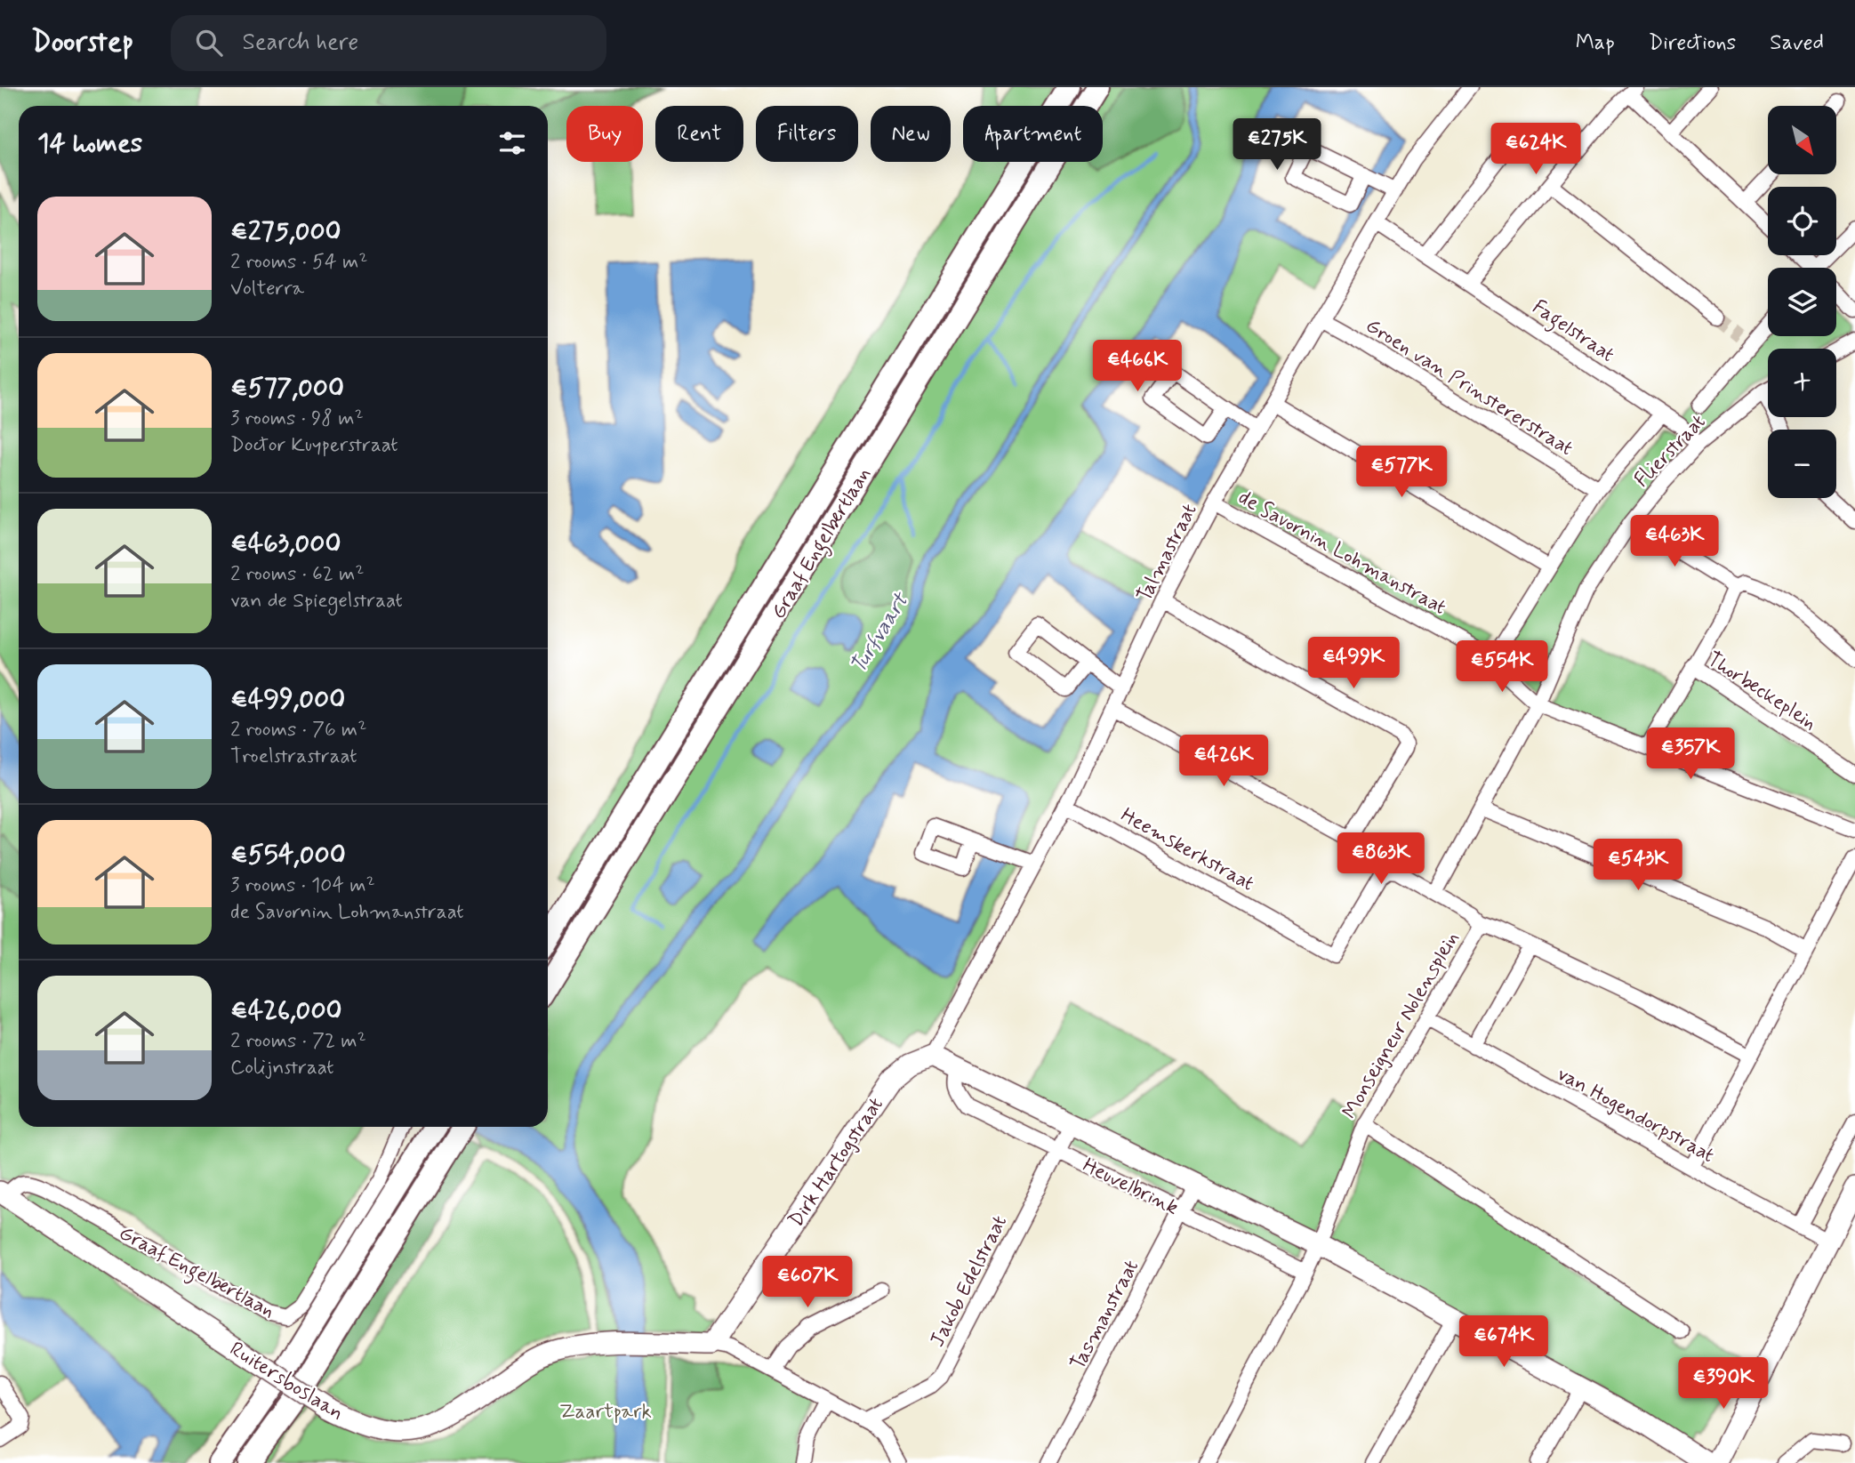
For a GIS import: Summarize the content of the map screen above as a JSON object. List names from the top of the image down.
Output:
{
  "streets": {
    "main road": ["Graaf Engelbertlaan"],
    "street": [
      "Fagelstraat",
      "Groen van Prinstererstraat",
      "Flierstraat",
      "de Savornin Lohmanstraat",
      "Talmastraat",
      "Thorbeckeplein",
      "Heemskerkstraat",
      "Monseigneur Nolensplein",
      "van Hogendorpstraat",
      "Dirk Hartogstraat",
      "Heuvelbrink",
      "Jakob Edelstraat",
      "Tasmanstraat",
      "Ruitersboslaan"
    ]
  },
  "crossings": [
    ["Fagelstraat", "Flierstraat"],
    ["Fagelstraat", "Talmastraat"],
    ["Groen van Prinstererstraat", "Talmastraat"],
    ["Flierstraat", "de Savornin Lohmanstraat"],
    ["Flierstraat", "Monseigneur Nolensplein"],
    ["Graaf Engelbertlaan", "Ruitersboslaan"],
    ["de Savornin Lohmanstraat", "Talmastraat"],
    ["Talmastraat", "Heemskerkstraat"],
    ["Talmastraat", "Monseigneur Nolensplein"],
    ["Talmastraat", "Dirk Hartogstraat"],
    ["Talmastraat", "Heuvelbrink"],
    ["Heemskerkstraat", "Monseigneur Nolensplein"],
    ["Monseigneur Nolensplein", "van Hogendorpstraat"],
    ["Monseigneur Nolensplein", "Heuvelbrink"],
    ["Dirk Hartogstraat", "Heuvelbrink"],
    ["Dirk Hartogstraat", "Ruitersboslaan"],
    ["Heuvelbrink", "Jakob Edelstraat"],
    ["Heuvelbrink", "Tasmanstraat"]
  ],
  "water": ["Turfvaart"],
  "parks": ["Zaartpark"],
  "north": "bottom right",
  "page": {
    "header": "Doorstep",
    "search": "Search here",
    "nav": ["Map", "Directions", "Saved"],
    "map_buttons": ["+", "−"],
    "chip": [
      "Buy",
      "Rent",
      "Filters",
      "New",
      "Apartment"
    ],
    "heading": "14 homes",
    "price": [
      "€275K",
      "€624K",
      "€466K",
      "€577K",
      "€463K",
      "€499K",
      "€554K",
      "€357K",
      "€426K",
      "€863K",
      "€543K",
      "€607K",
      "€674K",
      "€390K"
    ],
    "list": [
      {
        "name": "€275,000",
        "note": "2 rooms · 54 m² · Volterra"
      },
      {
        "name": "€577,000",
        "note": "3 rooms · 98 m² · Doctor Kuyperstraat"
      },
      {
        "name": "€463,000",
        "note": "2 rooms · 62 m² · van de Spiegelstraat"
      },
      {
        "name": "€499,000",
        "note": "2 rooms · 76 m² · Troelstrastraat"
      },
      {
        "name": "€554,000",
        "note": "3 rooms · 104 m² · de Savornin Lohmanstraat"
      },
      {
        "name": "€426,000",
        "note": "2 rooms · 72 m² · Colijnstraat"
      }
    ]
  }
}
